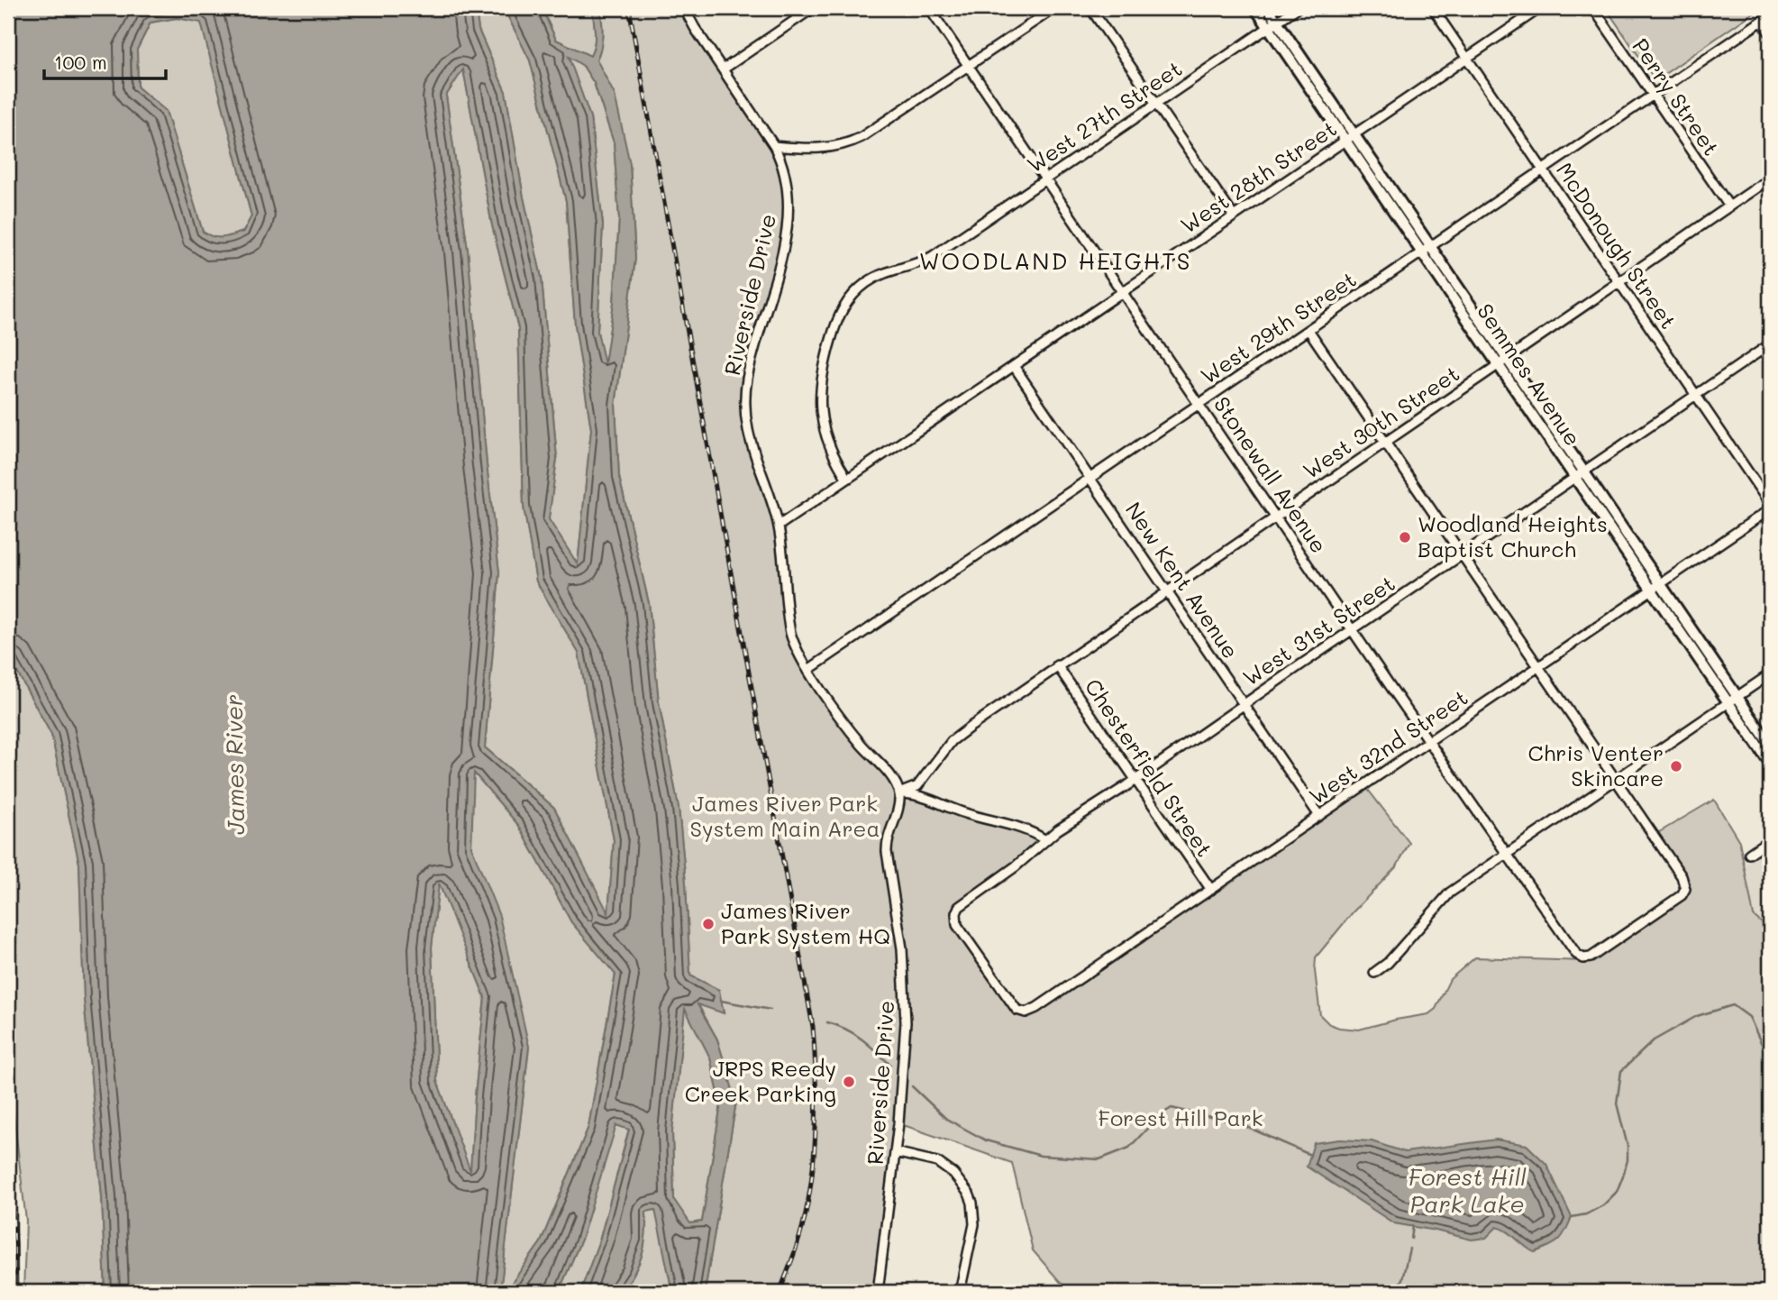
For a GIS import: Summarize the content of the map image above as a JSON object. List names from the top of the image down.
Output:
{
  "streets": {
    "main road": ["Semmes Avenue"],
    "street": [
      "Perry Street",
      "West 27th Street",
      "West 28th Street",
      "McDonough Street",
      "Riverside Drive",
      "West 29th Street",
      "West 30th Street",
      "Stonewall Avenue",
      "New Kent Avenue",
      "West 31st Street",
      "West 32nd Street",
      "Chesterfield Street"
    ]
  },
  "crossings": [
    ["Perry Street", "West 29th Street"],
    ["Perry Street", "West 30th Street"],
    ["West 27th Street", "West 28th Street"],
    ["West 27th Street", "Semmes Avenue"],
    ["West 27th Street", "Stonewall Avenue"],
    ["West 28th Street", "McDonough Street"],
    ["West 28th Street", "Riverside Drive"],
    ["West 28th Street", "Semmes Avenue"],
    ["West 28th Street", "Stonewall Avenue"],
    ["West 28th Street", "New Kent Avenue"],
    ["McDonough Street", "West 29th Street"],
    ["McDonough Street", "West 30th Street"],
    ["McDonough Street", "West 31st Street"],
    ["Riverside Drive", "West 29th Street"],
    ["Riverside Drive", "West 30th Street"],
    ["West 29th Street", "Semmes Avenue"],
    ["West 29th Street", "Stonewall Avenue"],
    ["West 29th Street", "New Kent Avenue"],
    ["Semmes Avenue", "West 30th Street"],
    ["Semmes Avenue", "West 31st Street"],
    ["Semmes Avenue", "West 32nd Street"],
    ["West 30th Street", "Stonewall Avenue"],
    ["West 30th Street", "New Kent Avenue"],
    ["West 30th Street", "Chesterfield Street"],
    ["Stonewall Avenue", "West 31st Street"],
    ["Stonewall Avenue", "West 32nd Street"],
    ["New Kent Avenue", "West 31st Street"],
    ["New Kent Avenue", "West 32nd Street"],
    ["West 31st Street", "West 32nd Street"],
    ["West 31st Street", "Chesterfield Street"],
    ["West 32nd Street", "Chesterfield Street"]
  ],
  "districts": ["WOODLAND HEIGHTS"],
  "water": ["James River", "Forest Hill Park Lake"],
  "parks": ["James River Park System Main Area", "Forest Hill Park"],
  "places": [
    "Woodland Heights Baptist Church",
    "Chris Venter Skincare",
    "James River Park System HQ",
    "JRPS Reedy Creek Parking"
  ],
  "scale_bar": "100 m"
}
